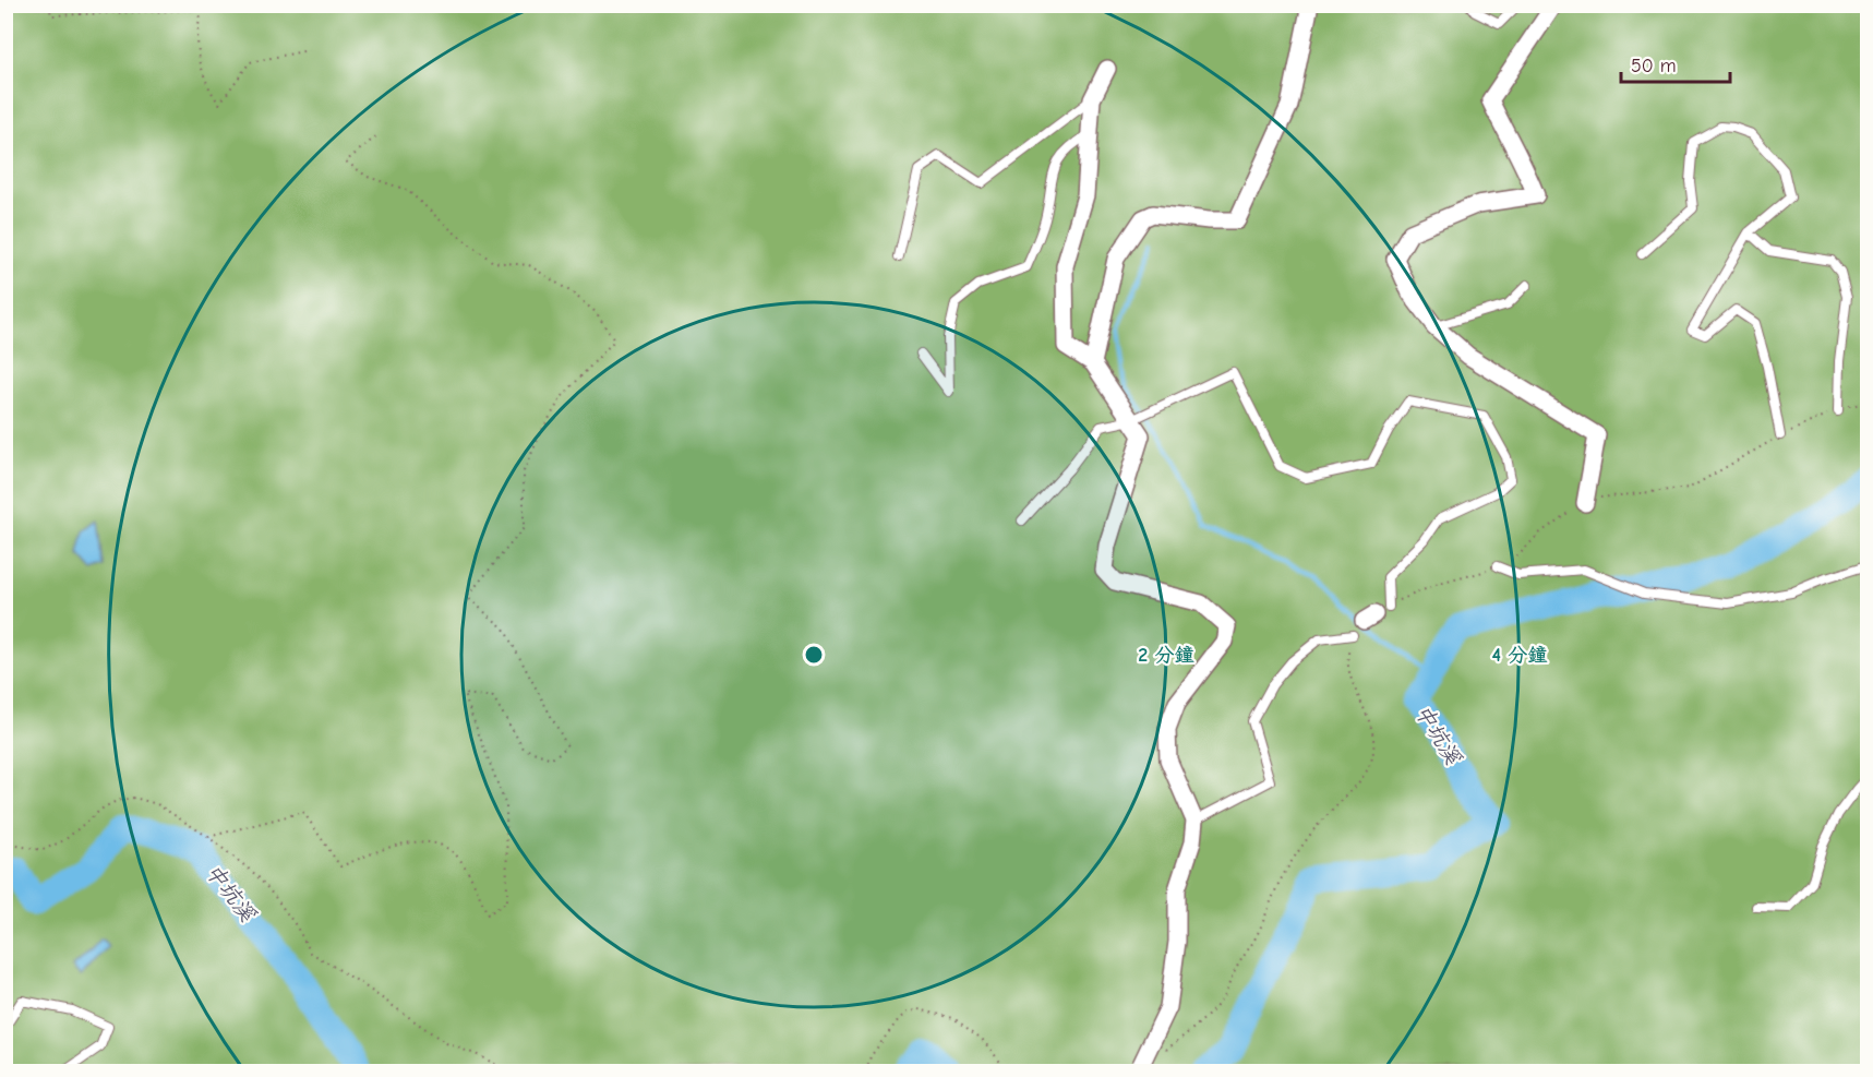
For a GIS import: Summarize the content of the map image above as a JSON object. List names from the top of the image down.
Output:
{
  "water": ["中坑溪"],
  "scale_bar": "50 m",
  "rings": ["2 分鐘", "4 分鐘"]
}
